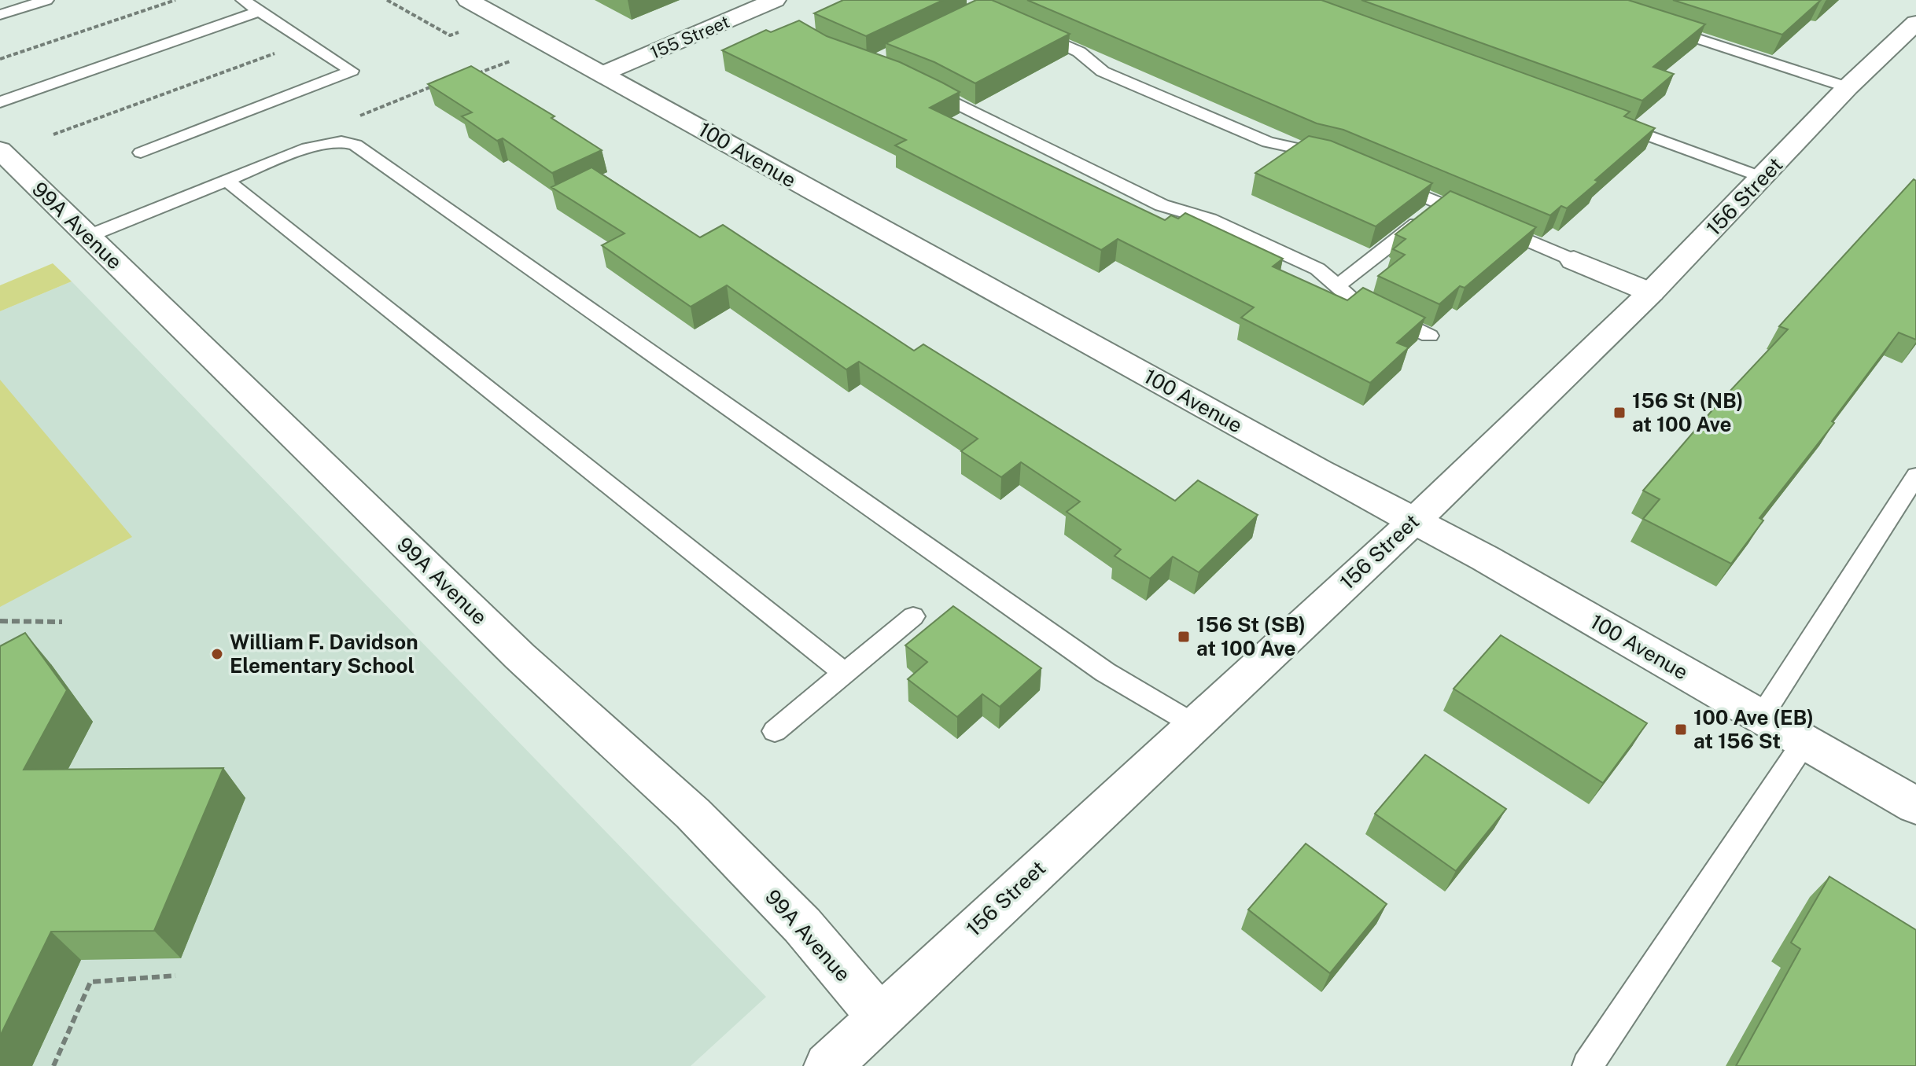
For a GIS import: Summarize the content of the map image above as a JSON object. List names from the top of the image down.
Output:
{
  "streets": {
    "main road": [
      "155 Street",
      "100 Avenue",
      "156 Street",
      "99A Avenue"
    ]
  },
  "crossings": [
    ["155 Street", "100 Avenue"],
    ["100 Avenue", "156 Street"],
    ["156 Street", "99A Avenue"]
  ],
  "places": {
    "transit": ["156 St (NB) at 100 Ave", "156 St (SB) at 100 Ave", "100 Ave (EB) at 156 St"],
    "other": ["William F. Davidson Elementary School"]
  }
}
